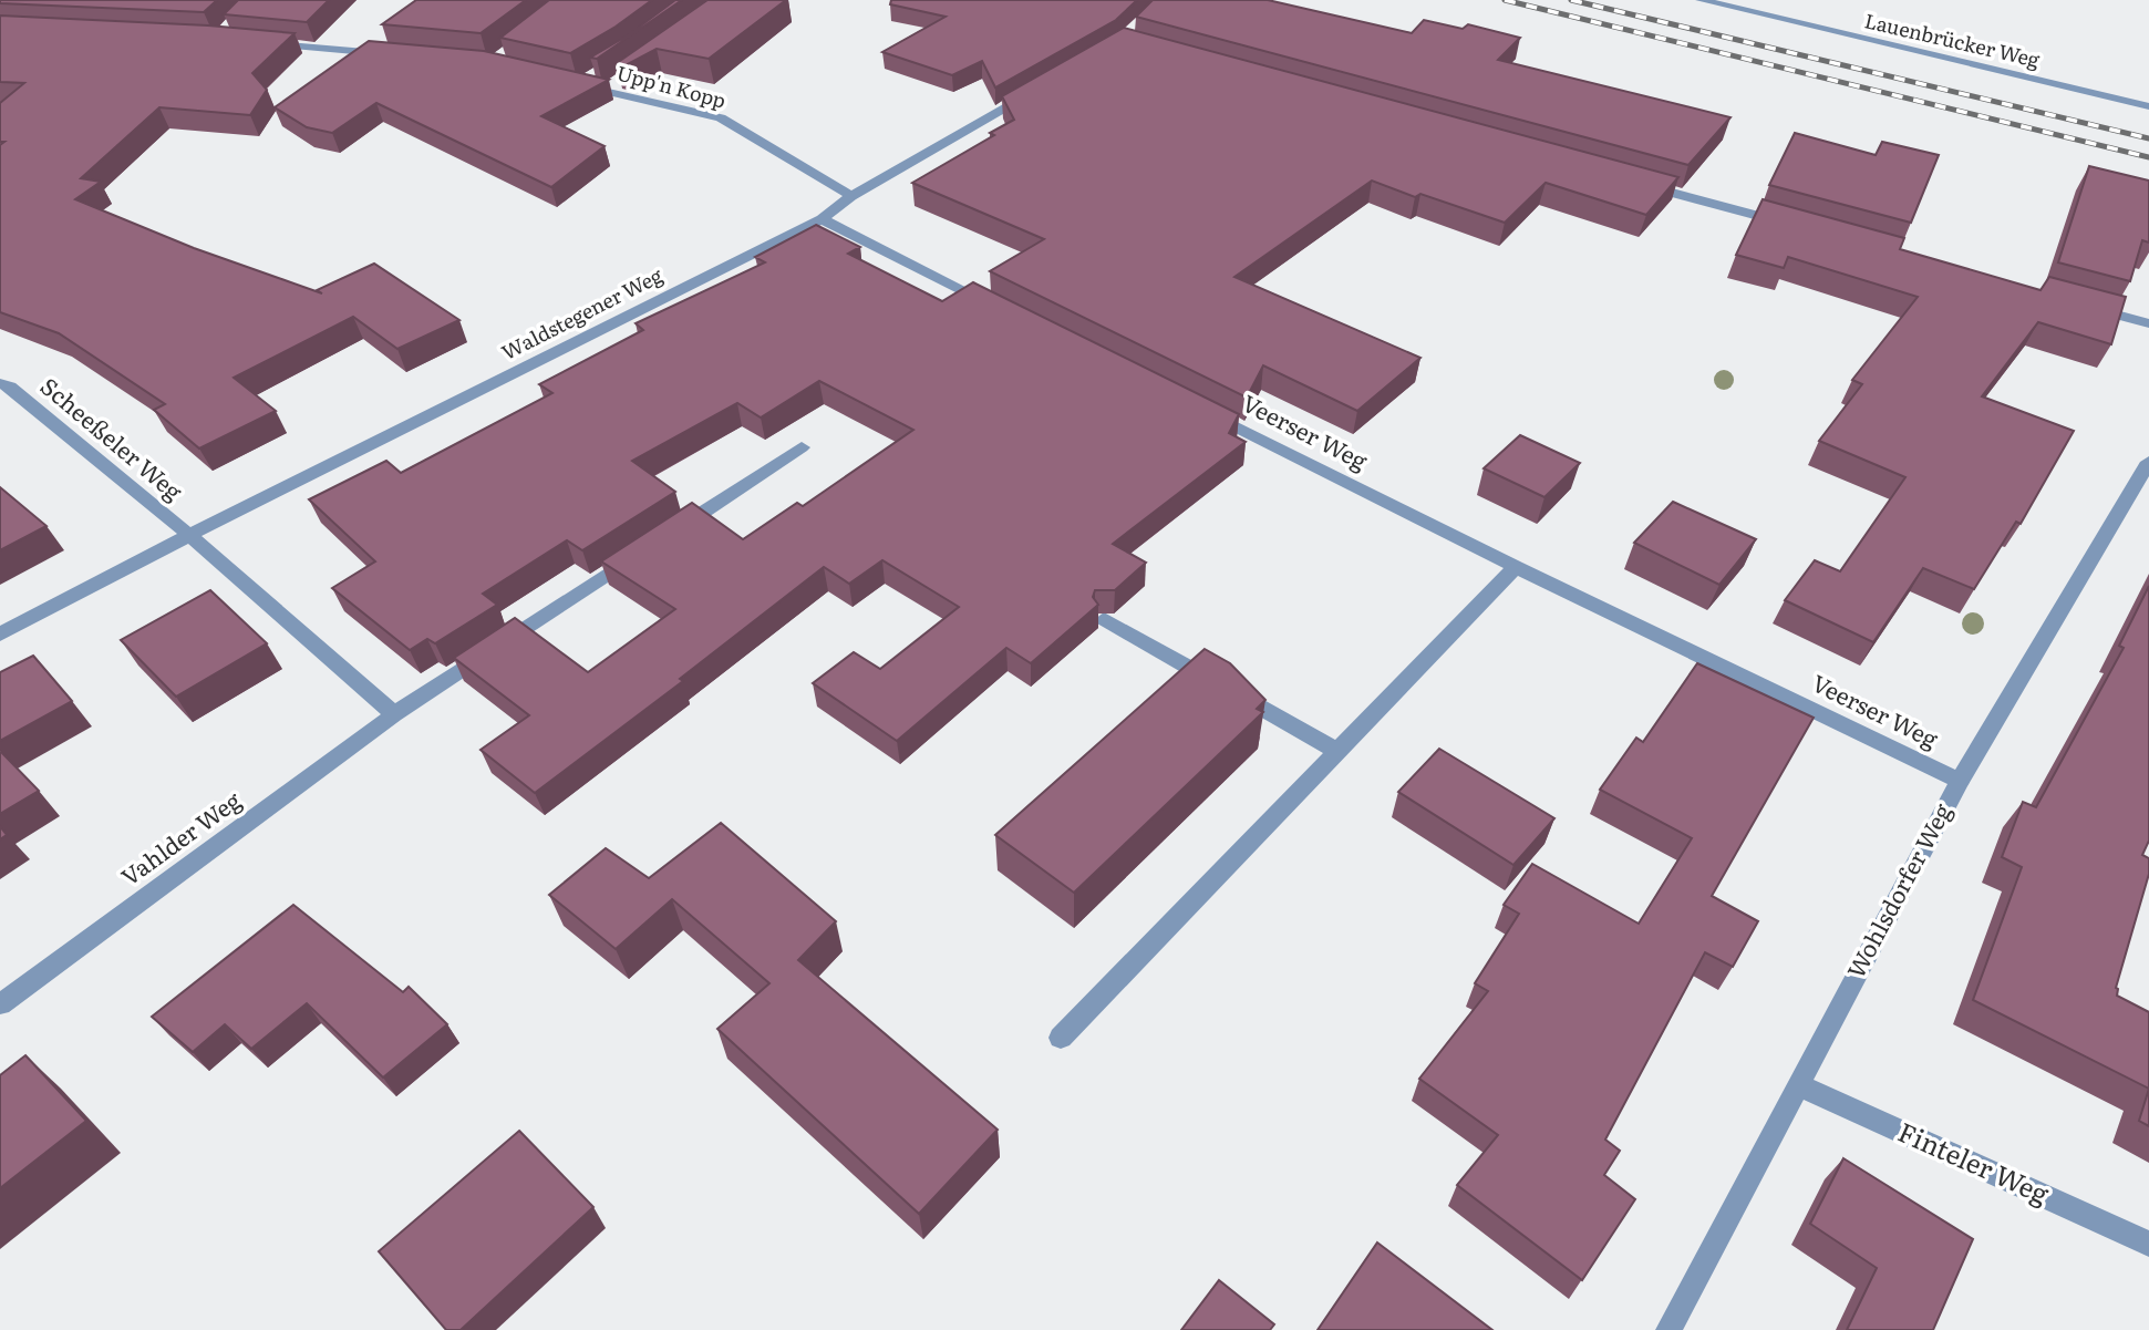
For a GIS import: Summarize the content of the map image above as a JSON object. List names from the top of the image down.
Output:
{
  "streets": {
    "street": [
      "Lauenbrücker Weg",
      "Upp'n Kopp",
      "Waldstegener Weg",
      "Veerser Weg",
      "Scheeßeler Weg",
      "Vahlder Weg",
      "Wohlsdorfer Weg",
      "Finteler Weg"
    ]
  },
  "crossings": [
    ["Upp'n Kopp", "Waldstegener Weg"],
    ["Waldstegener Weg", "Scheeßeler Weg"],
    ["Veerser Weg", "Wohlsdorfer Weg"],
    ["Wohlsdorfer Weg", "Finteler Weg"]
  ]
}
